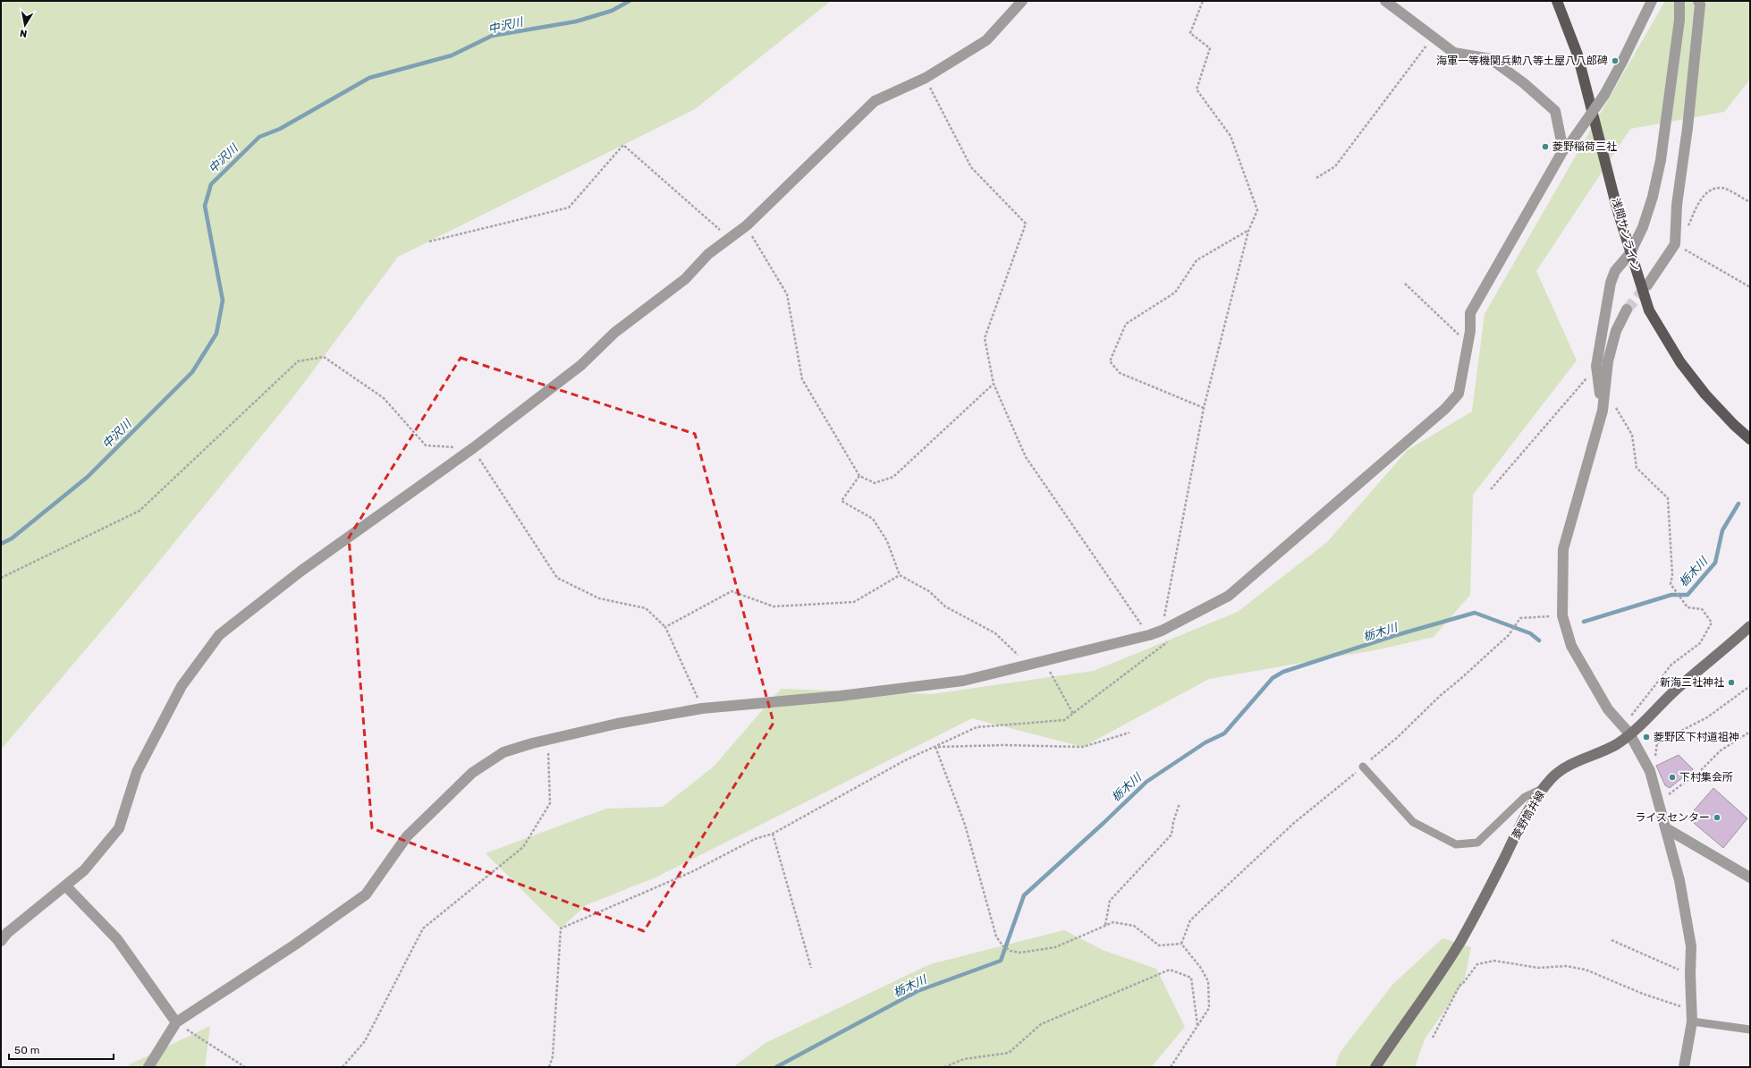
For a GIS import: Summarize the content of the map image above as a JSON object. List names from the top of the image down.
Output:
{
  "streets": {
    "main road": ["浅間サンライン", "菱野筒井線"]
  },
  "water": ["中沢川", "栃木川"],
  "places": [
    "海軍一等機関兵勲八等土屋八八郎碑",
    "菱野稲荷三社",
    "新海三社神社",
    "菱野区下村道祖神",
    "下村集会所",
    "ライスセンター"
  ],
  "scale_bar": "50 m",
  "north": "bottom"
}
